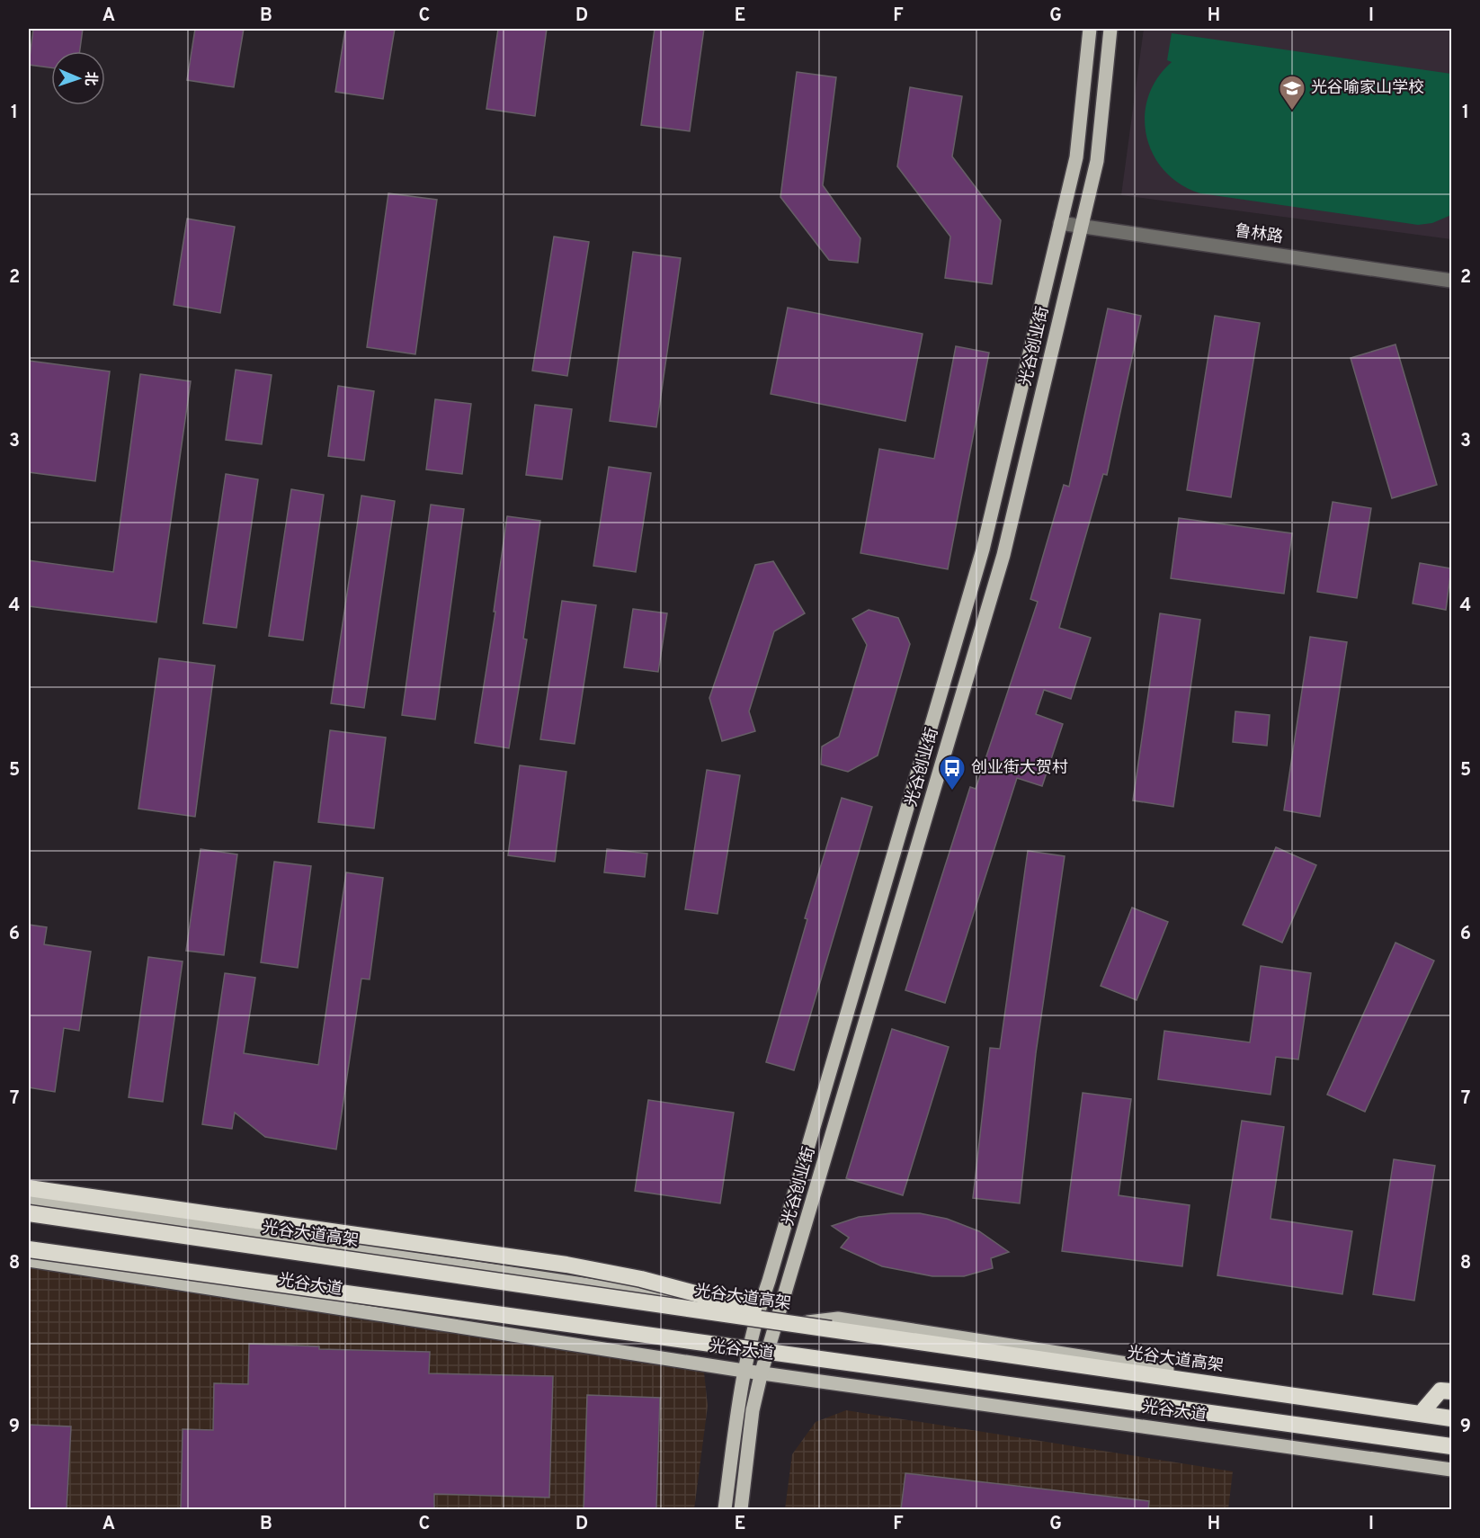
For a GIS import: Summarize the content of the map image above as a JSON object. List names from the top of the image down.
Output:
{
  "streets": {
    "highway": ["光谷大道高架"],
    "main road": ["光谷创业街", "光谷大道"],
    "street": ["鲁林路"]
  },
  "crossings": [
    ["鲁林路", "光谷创业街"],
    ["光谷创业街", "光谷大道"]
  ],
  "places": {
    "school or university": ["光谷喻家山学校"],
    "bus stop": ["创业街大贺村"]
  },
  "north": "right",
  "grid": {
    "columns": [
      "A",
      "B",
      "C",
      "D",
      "E",
      "F",
      "G",
      "H",
      "I"
    ],
    "rows": [
      "1",
      "2",
      "3",
      "4",
      "5",
      "6",
      "7",
      "8",
      "9"
    ]
  }
}
